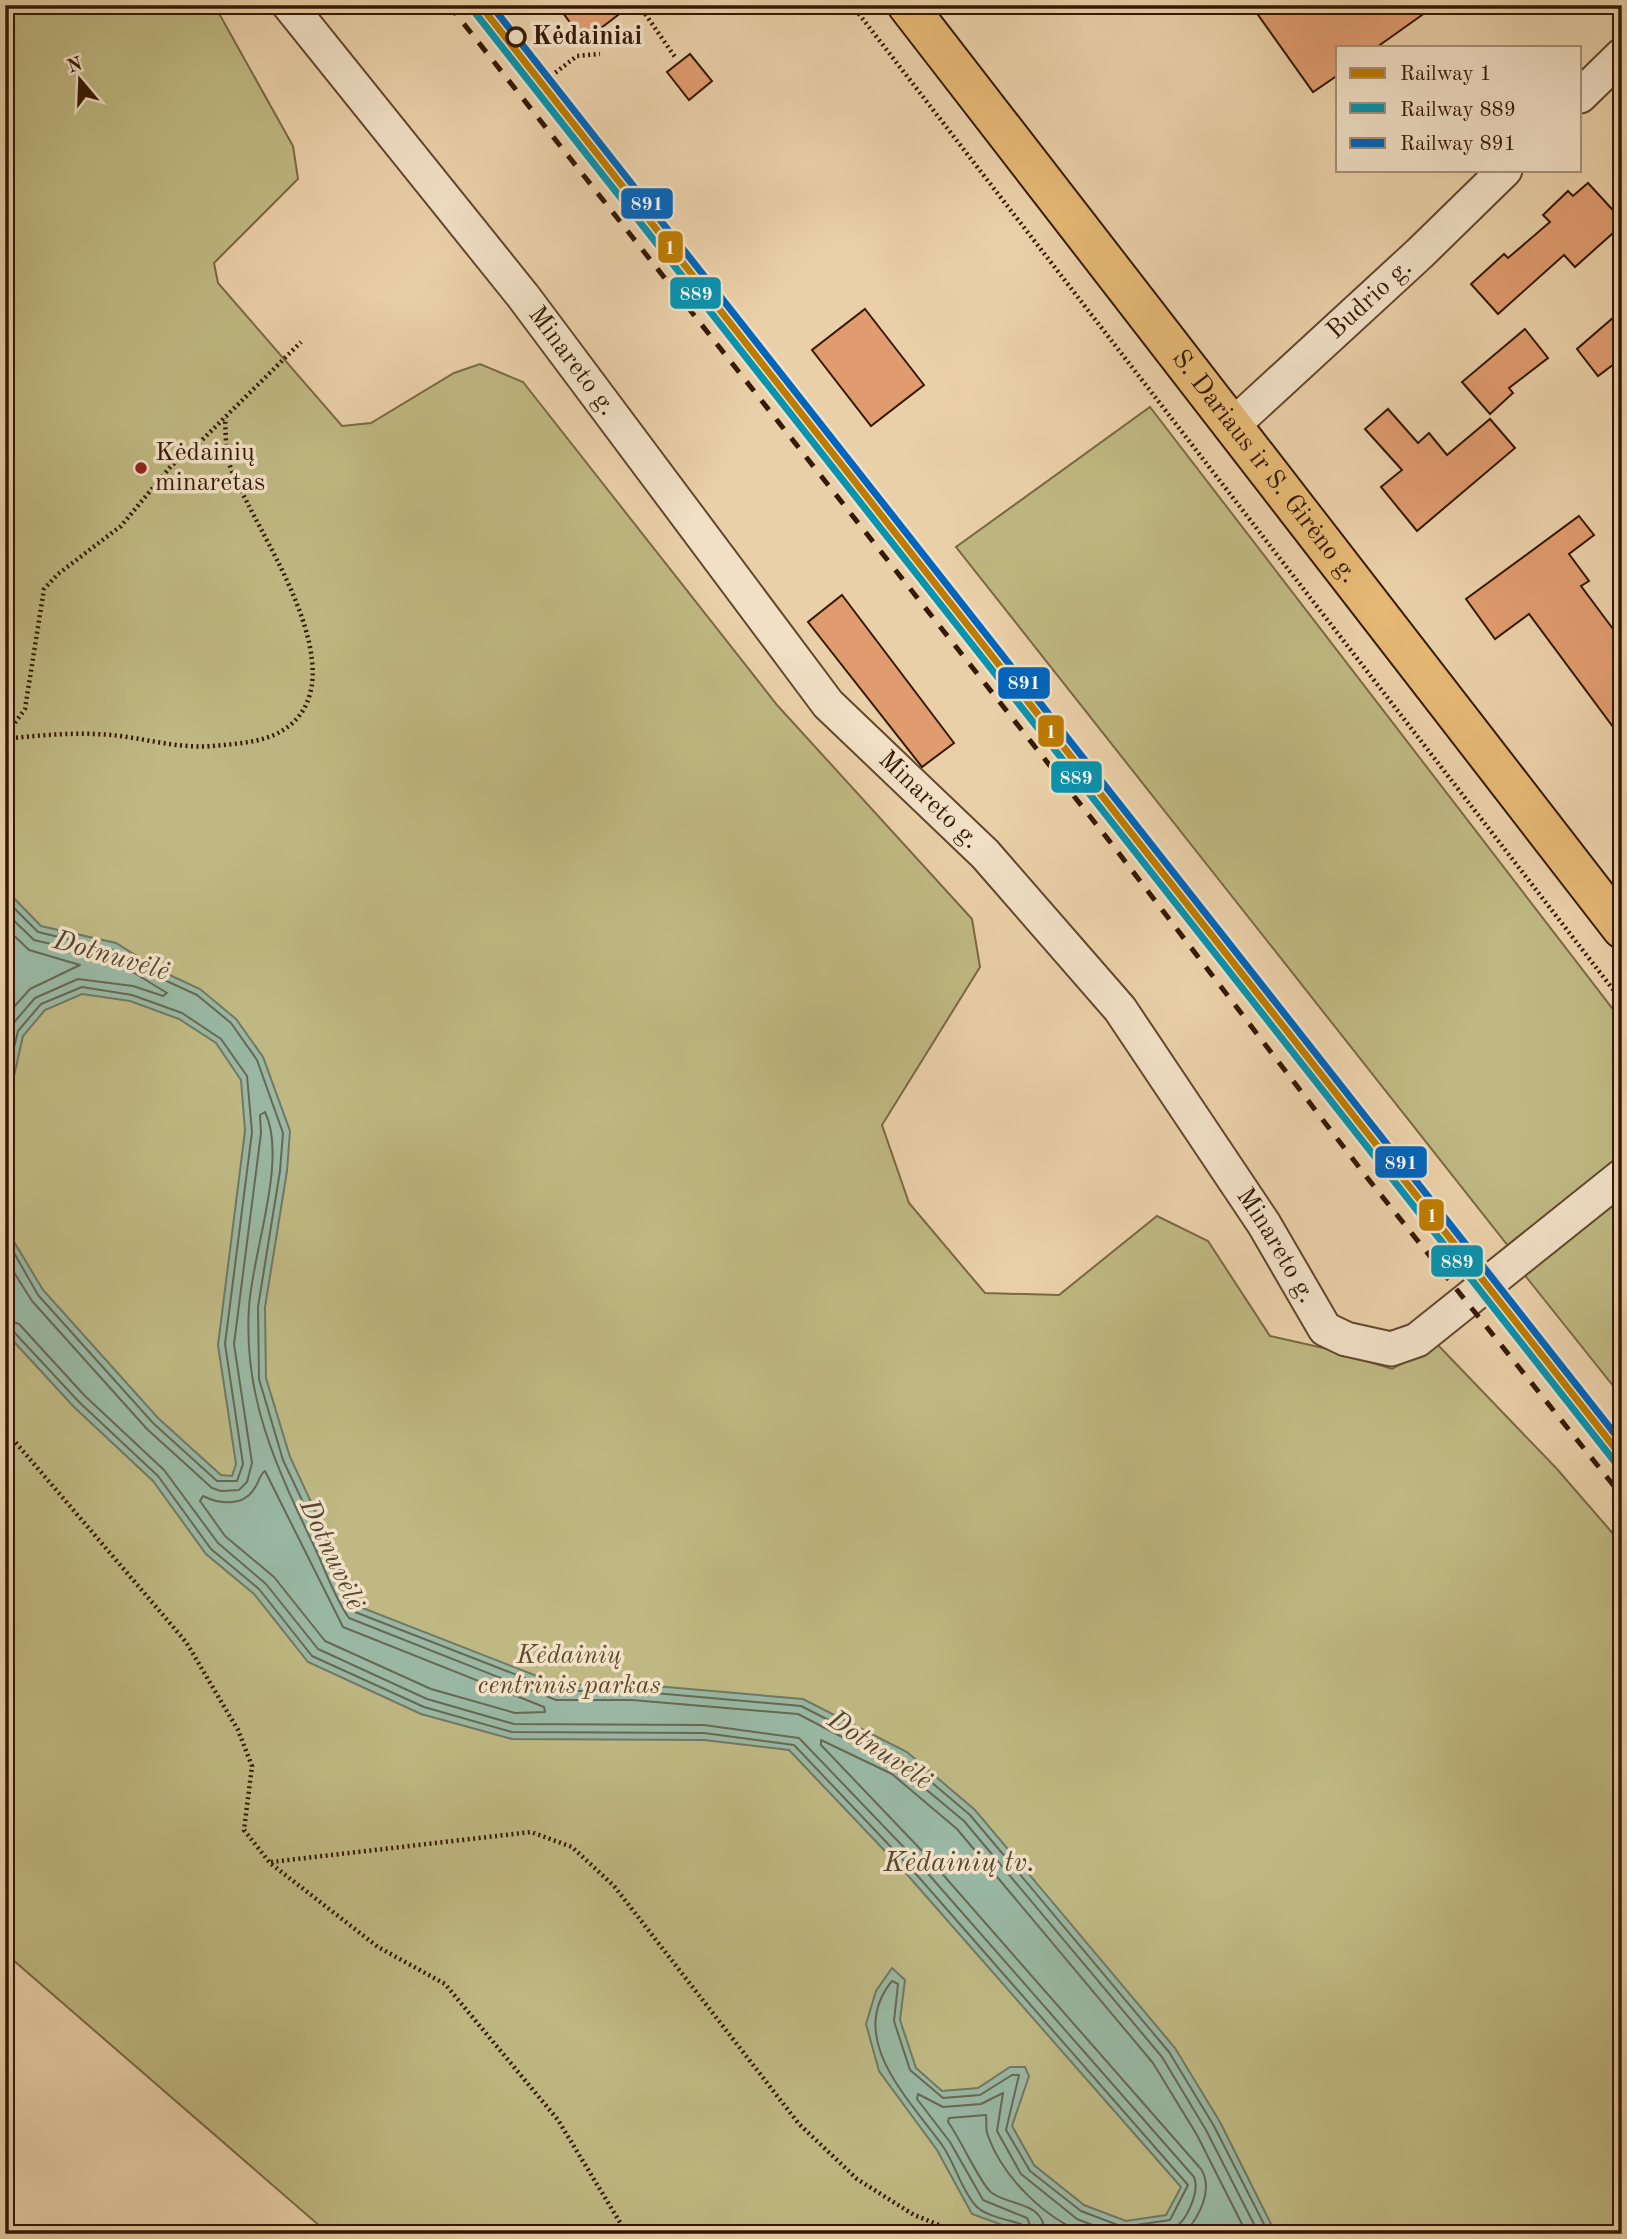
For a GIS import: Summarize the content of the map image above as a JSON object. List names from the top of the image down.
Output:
{
  "streets": {
    "main road": ["S. Dariaus ir S. Girėno g."],
    "street": ["Budrio g.", "Minareto g."]
  },
  "crossings": [
    ["Budrio g.", "S. Dariaus ir S. Girėno g."]
  ],
  "water": ["Dotnuvėlė", "Kėdainių tv."],
  "parks": ["Kėdainių centrinis parkas"],
  "places": ["Kėdainiai", "Kėdainių minaretas"],
  "lines": ["rail line 1", "rail line 891", "rail line 889"],
  "legend": ["Railway 1", "Railway 889", "Railway 891"],
  "north": "top"
}
